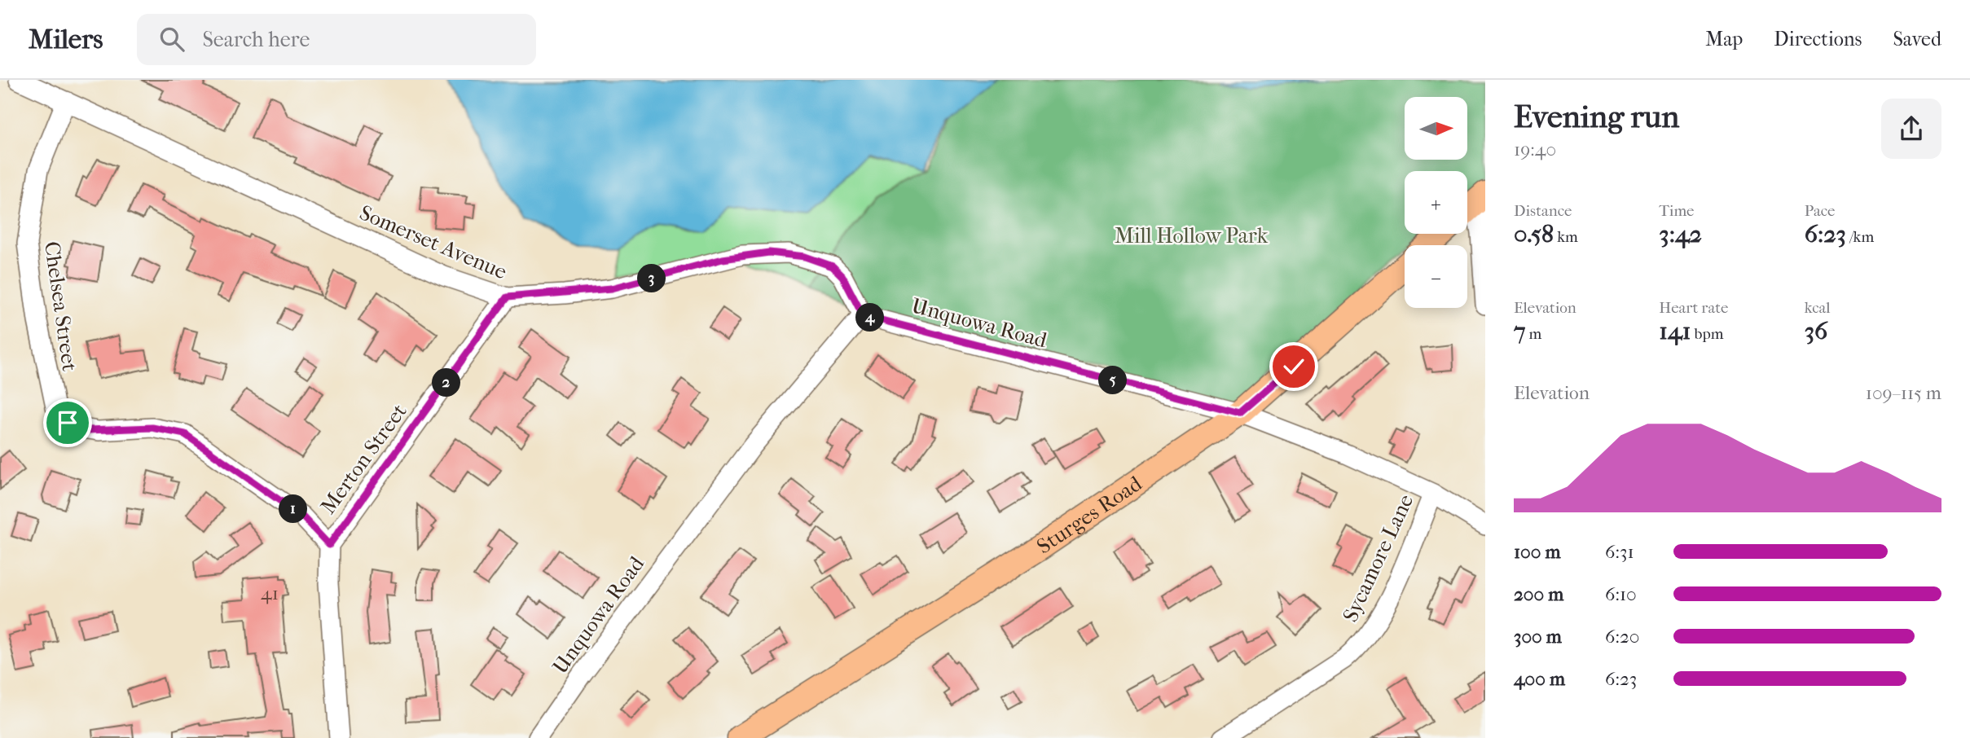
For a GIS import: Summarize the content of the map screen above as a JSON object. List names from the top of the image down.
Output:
{
  "streets": {
    "main road": ["Sturges Road"],
    "street": [
      "Somerset Avenue",
      "Chelsea Street",
      "Unquowa Road",
      "Merton Street",
      "Sycamore Lane"
    ]
  },
  "crossings": [
    ["Somerset Avenue", "Chelsea Street"],
    ["Somerset Avenue", "Unquowa Road"],
    ["Somerset Avenue", "Merton Street"],
    ["Chelsea Street", "Merton Street"],
    ["Unquowa Road", "Sturges Road"],
    ["Unquowa Road", "Sycamore Lane"]
  ],
  "parks": ["Mill Hollow Park"],
  "house_numbers": ["41"],
  "north": "right",
  "page": {
    "header": "Milers",
    "search": "Search here",
    "nav": ["Map", "Directions", "Saved"],
    "heading": ["Evening run", "19:40"],
    "map_buttons": ["+", "−"],
    "stats": [
      ["Distance", "0.58 km"],
      ["Time", "3:42"],
      ["Pace", "6:23 /km"],
      ["Elevation", "7 m"],
      ["Heart rate", "141 bpm"],
      ["kcal", "36"]
    ],
    "pins": [
      "3",
      "4",
      "5",
      "2",
      "1"
    ],
    "chart": ["Elevation", "109–115 m"],
    "list": [
      {
        "name": "100 m",
        "note": "6:31"
      },
      {
        "name": "200 m",
        "note": "6:10"
      },
      {
        "name": "300 m",
        "note": "6:20"
      },
      {
        "name": "400 m",
        "note": "6:23"
      }
    ]
  }
}
